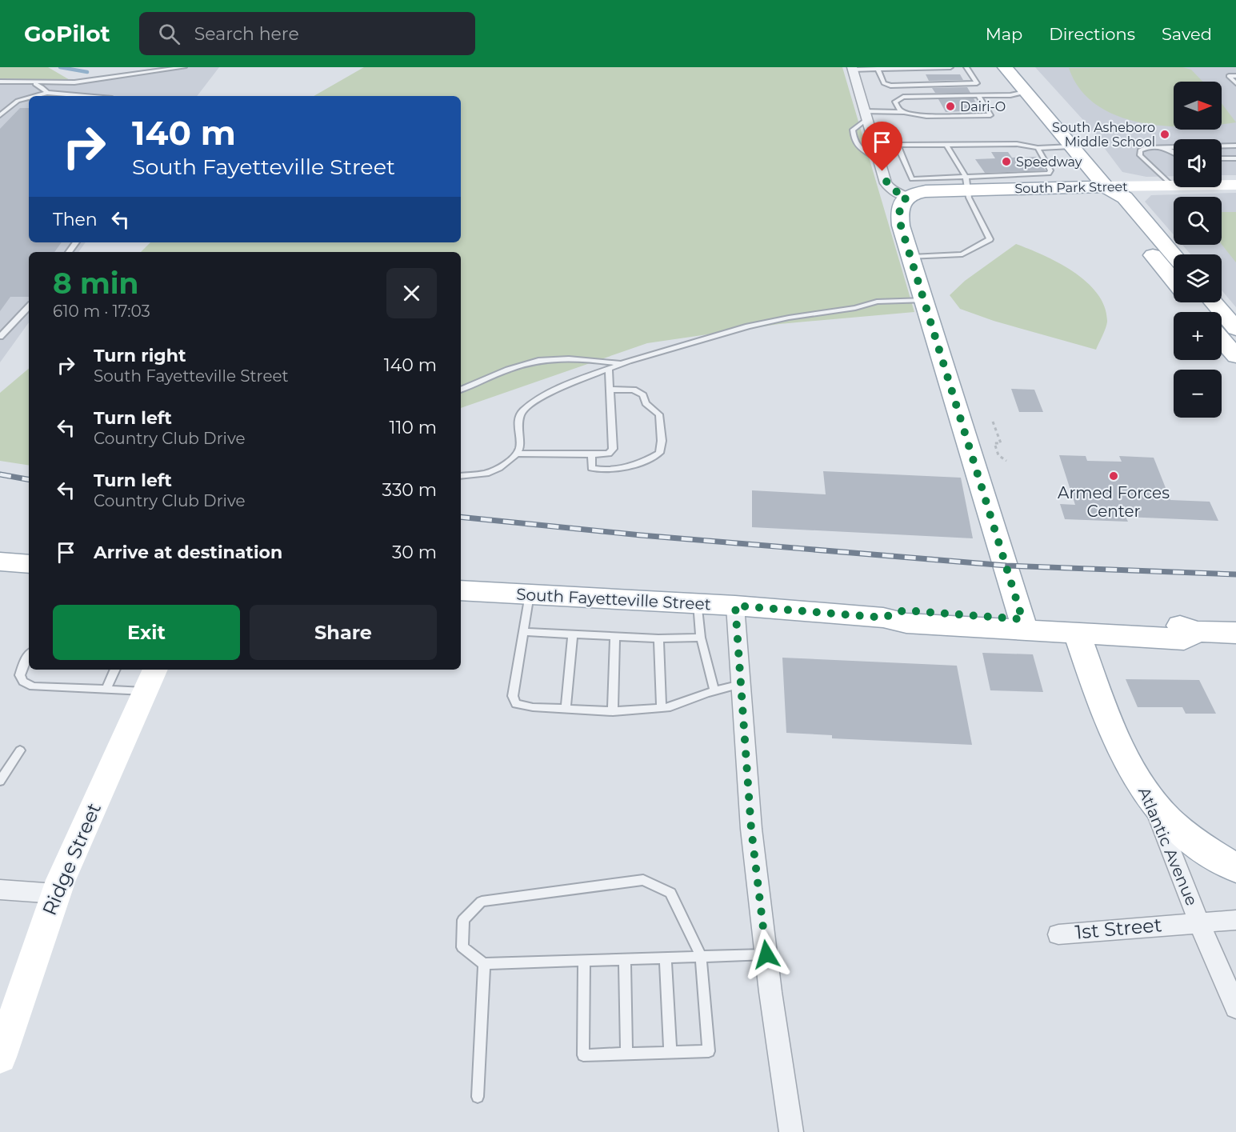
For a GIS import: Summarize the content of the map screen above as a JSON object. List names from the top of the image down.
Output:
{
  "streets": {
    "main road": ["South Park Street", "South Fayetteville Street", "Atlantic Avenue"],
    "street": ["Ridge Street", "1st Street"]
  },
  "crossings": [
    ["South Fayetteville Street", "Atlantic Avenue"],
    ["Atlantic Avenue", "1st Street"]
  ],
  "places": [
    "Dairi-O",
    "South Asheboro Middle School",
    "Speedway",
    "Armed Forces Center"
  ],
  "north": "right",
  "page": {
    "header": "GoPilot",
    "search": "Search here",
    "nav": ["Map", "Directions", "Saved"],
    "map_buttons": ["+", "−"],
    "turn": ["140 m", "South Fayetteville Street"],
    "then": "Then",
    "heading": ["8 min", "610 m · 17:03"],
    "list": [
      {
        "name": "Turn right",
        "note": "South Fayetteville Street",
        "value": "140 m"
      },
      {
        "name": "Turn left",
        "note": "Country Club Drive",
        "value": "110 m"
      },
      {
        "name": "Turn left",
        "note": "Country Club Drive",
        "value": "330 m"
      },
      {
        "name": "Arrive at destination",
        "value": "30 m"
      }
    ],
    "buttons": ["Exit", "Share"]
  }
}
